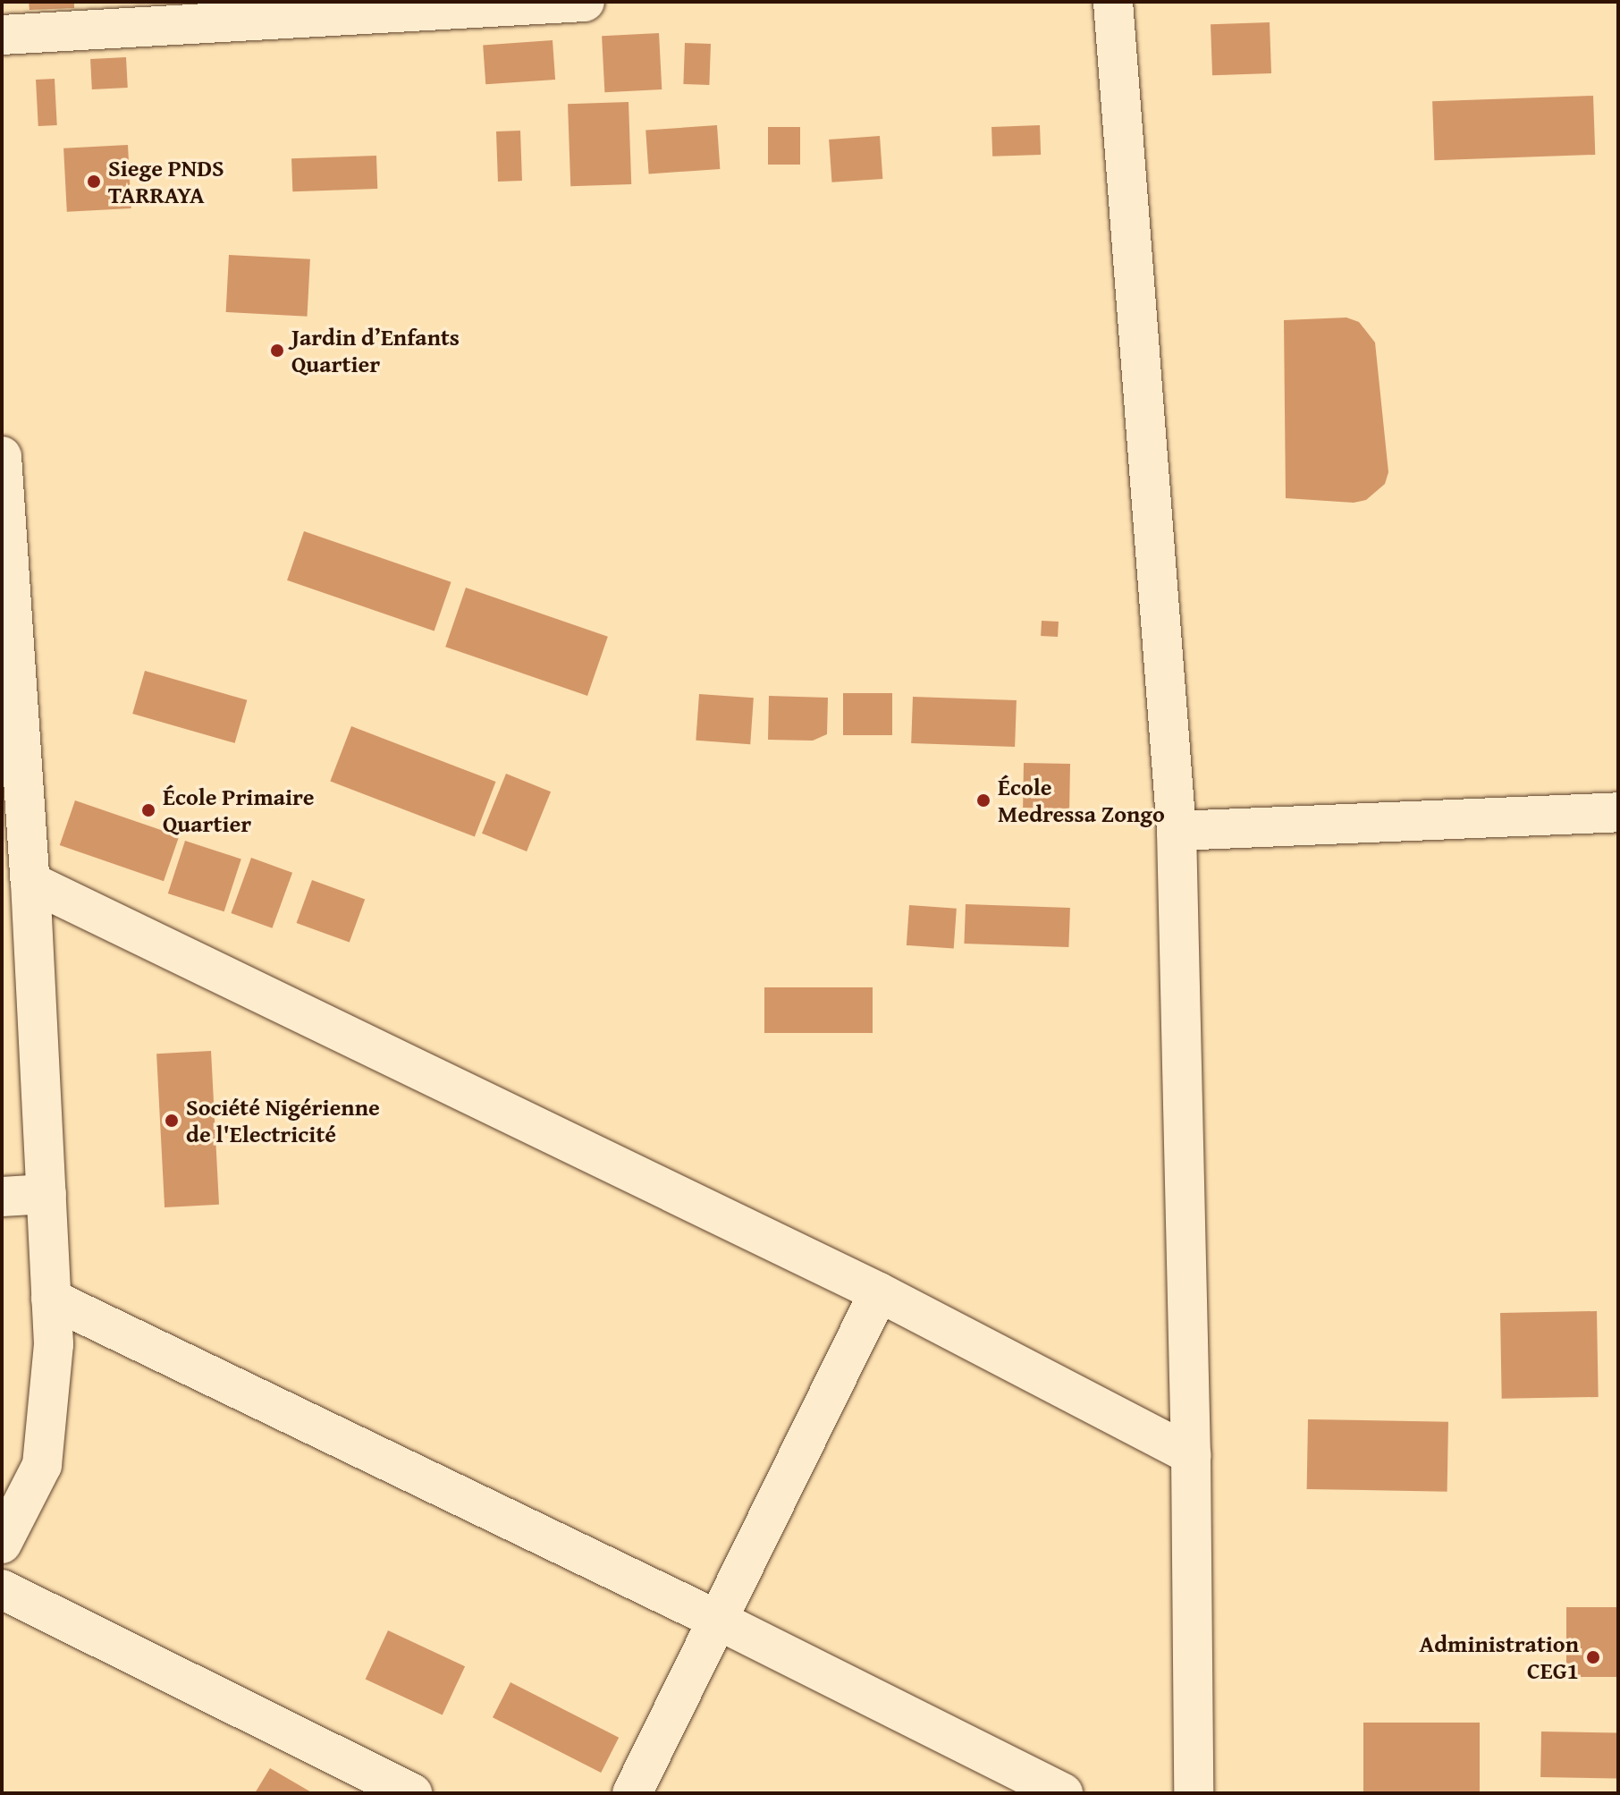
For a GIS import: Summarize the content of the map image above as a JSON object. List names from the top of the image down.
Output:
{
  "places": [
    "Siege PNDS TARRAYA",
    "Jardin d’Enfants Quartier",
    "École Medressa Zongo",
    "École Primaire Quartier",
    "Société Nigérienne de l'Electricité",
    "Administration CEG1"
  ]
}
